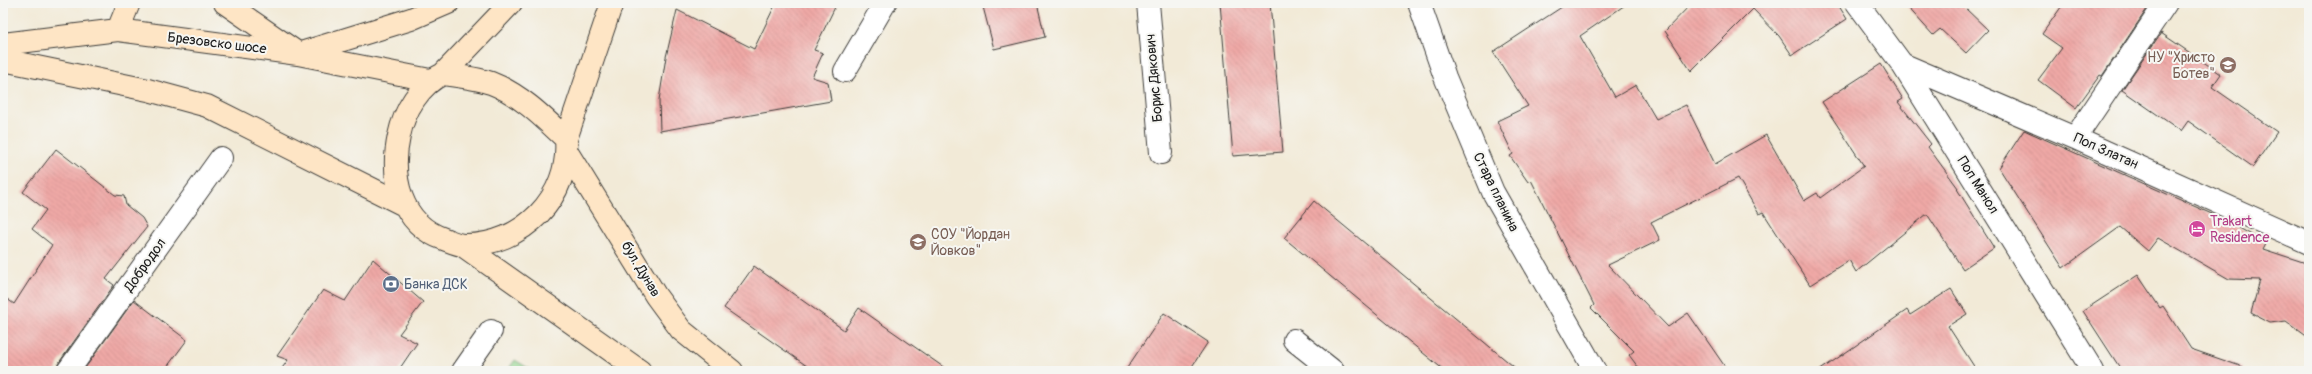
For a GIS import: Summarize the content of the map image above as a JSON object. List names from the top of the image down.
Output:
{
  "streets": {
    "main road": ["Брезовско шосе", "бул. Дунав"],
    "street": [
      "Борис Дякович",
      "Поп Златан",
      "Поп Манол",
      "Стара планина",
      "Добродол"
    ]
  },
  "crossings": [
    ["Брезовско шосе", "бул. Дунав"],
    ["Поп Златан", "Поп Манол"]
  ],
  "places": {
    "school or university": ["НУ \"Христо Ботев\"", "СОУ \"Йордан Йовков\""],
    "hotel": ["Trakart Residence"],
    "bank": ["Банка ДСК"]
  }
}
